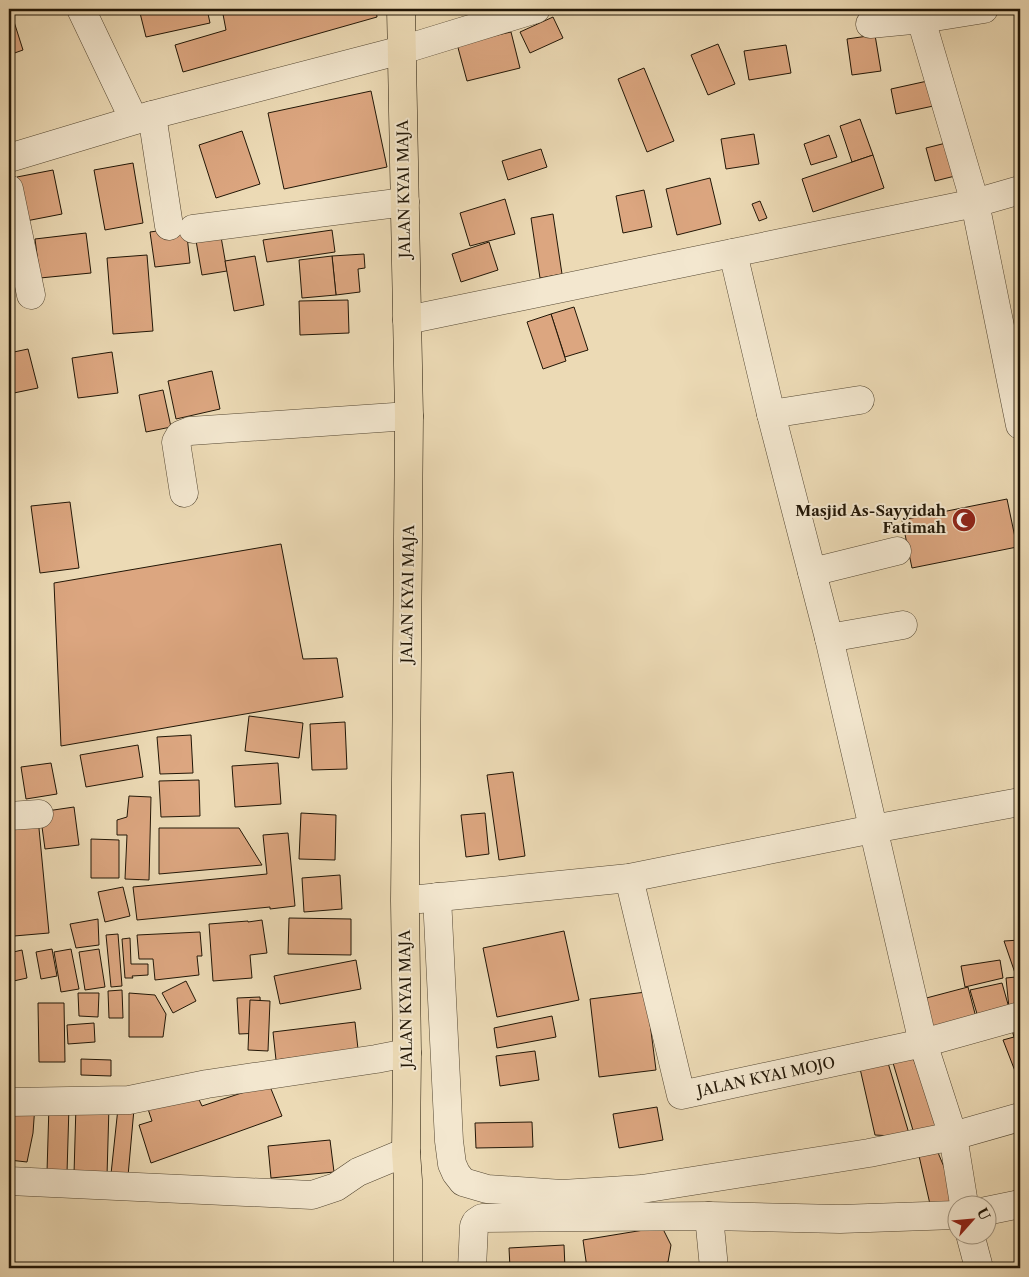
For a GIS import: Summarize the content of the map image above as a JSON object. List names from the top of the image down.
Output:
{
  "streets": {
    "main road": ["JALAN KYAI MAJA"],
    "street": ["JALAN KYAI MOJO"]
  },
  "places": {
    "mosque": ["Masjid As-Sayyidah Fatimah"]
  },
  "north": "top right"
}
